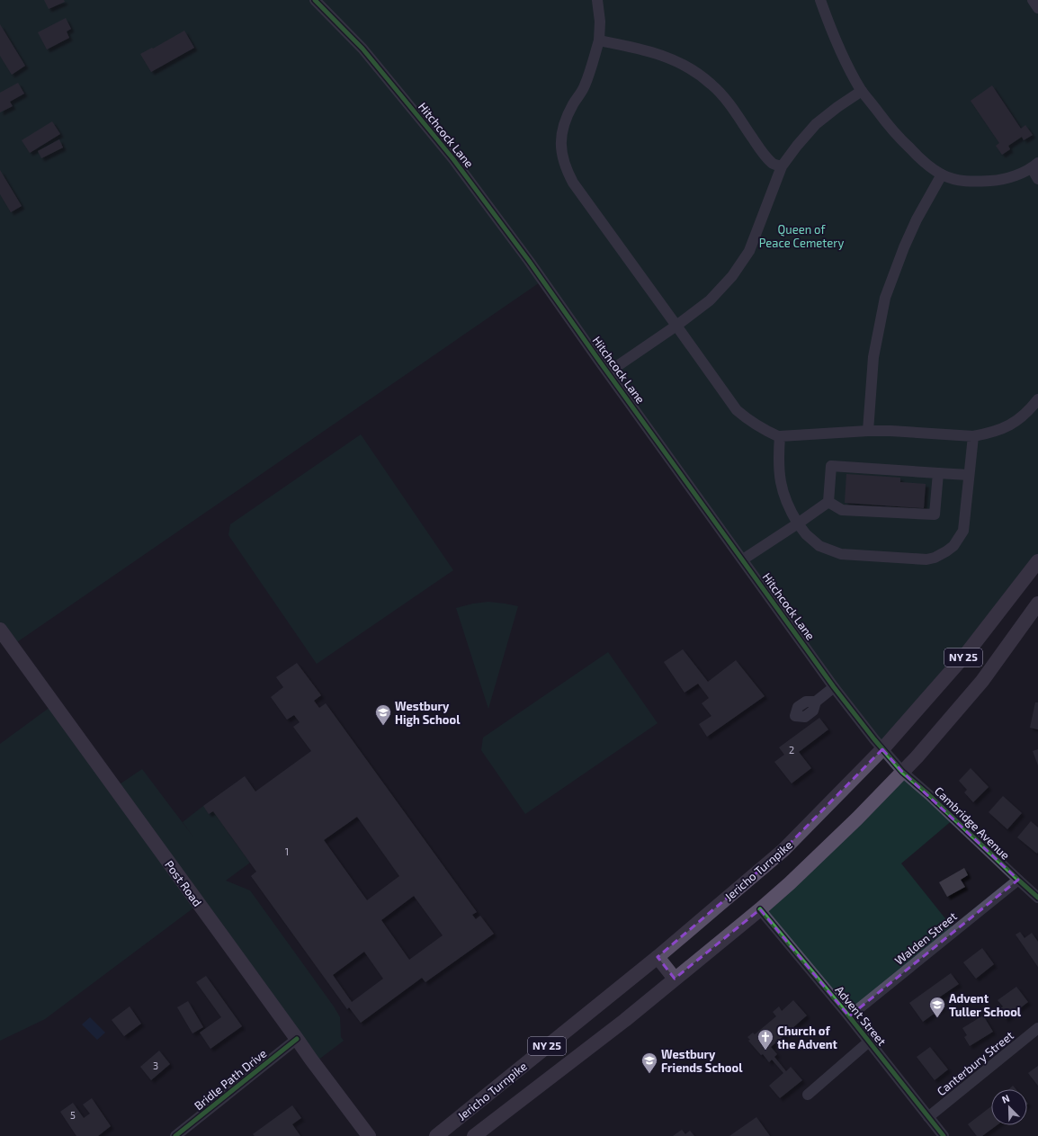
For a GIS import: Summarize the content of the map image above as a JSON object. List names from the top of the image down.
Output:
{
  "streets": {
    "main road": ["NY 25", "Jericho Turnpike", "Post Road"],
    "street": [
      "Hitchcock Lane",
      "Cambridge Avenue",
      "Walden Street",
      "Advent Street",
      "Canterbury Street",
      "Bridle Path Drive"
    ]
  },
  "crossings": [
    ["Hitchcock Lane", "Cambridge Avenue"],
    ["Hitchcock Lane", "Jericho Turnpike"],
    ["Cambridge Avenue", "Jericho Turnpike"],
    ["Cambridge Avenue", "Walden Street"],
    ["Jericho Turnpike", "Advent Street"],
    ["Post Road", "Bridle Path Drive"],
    ["Walden Street", "Advent Street"],
    ["Advent Street", "Canterbury Street"]
  ],
  "parks": ["Queen of Peace Cemetery"],
  "places": {
    "school or university": ["Westbury High School", "Advent Tuller School", "Westbury Friends School"],
    "church": ["Church of the Advent"]
  },
  "house_numbers": [
    "2",
    "1",
    "3",
    "5"
  ],
  "north": "top left"
}
